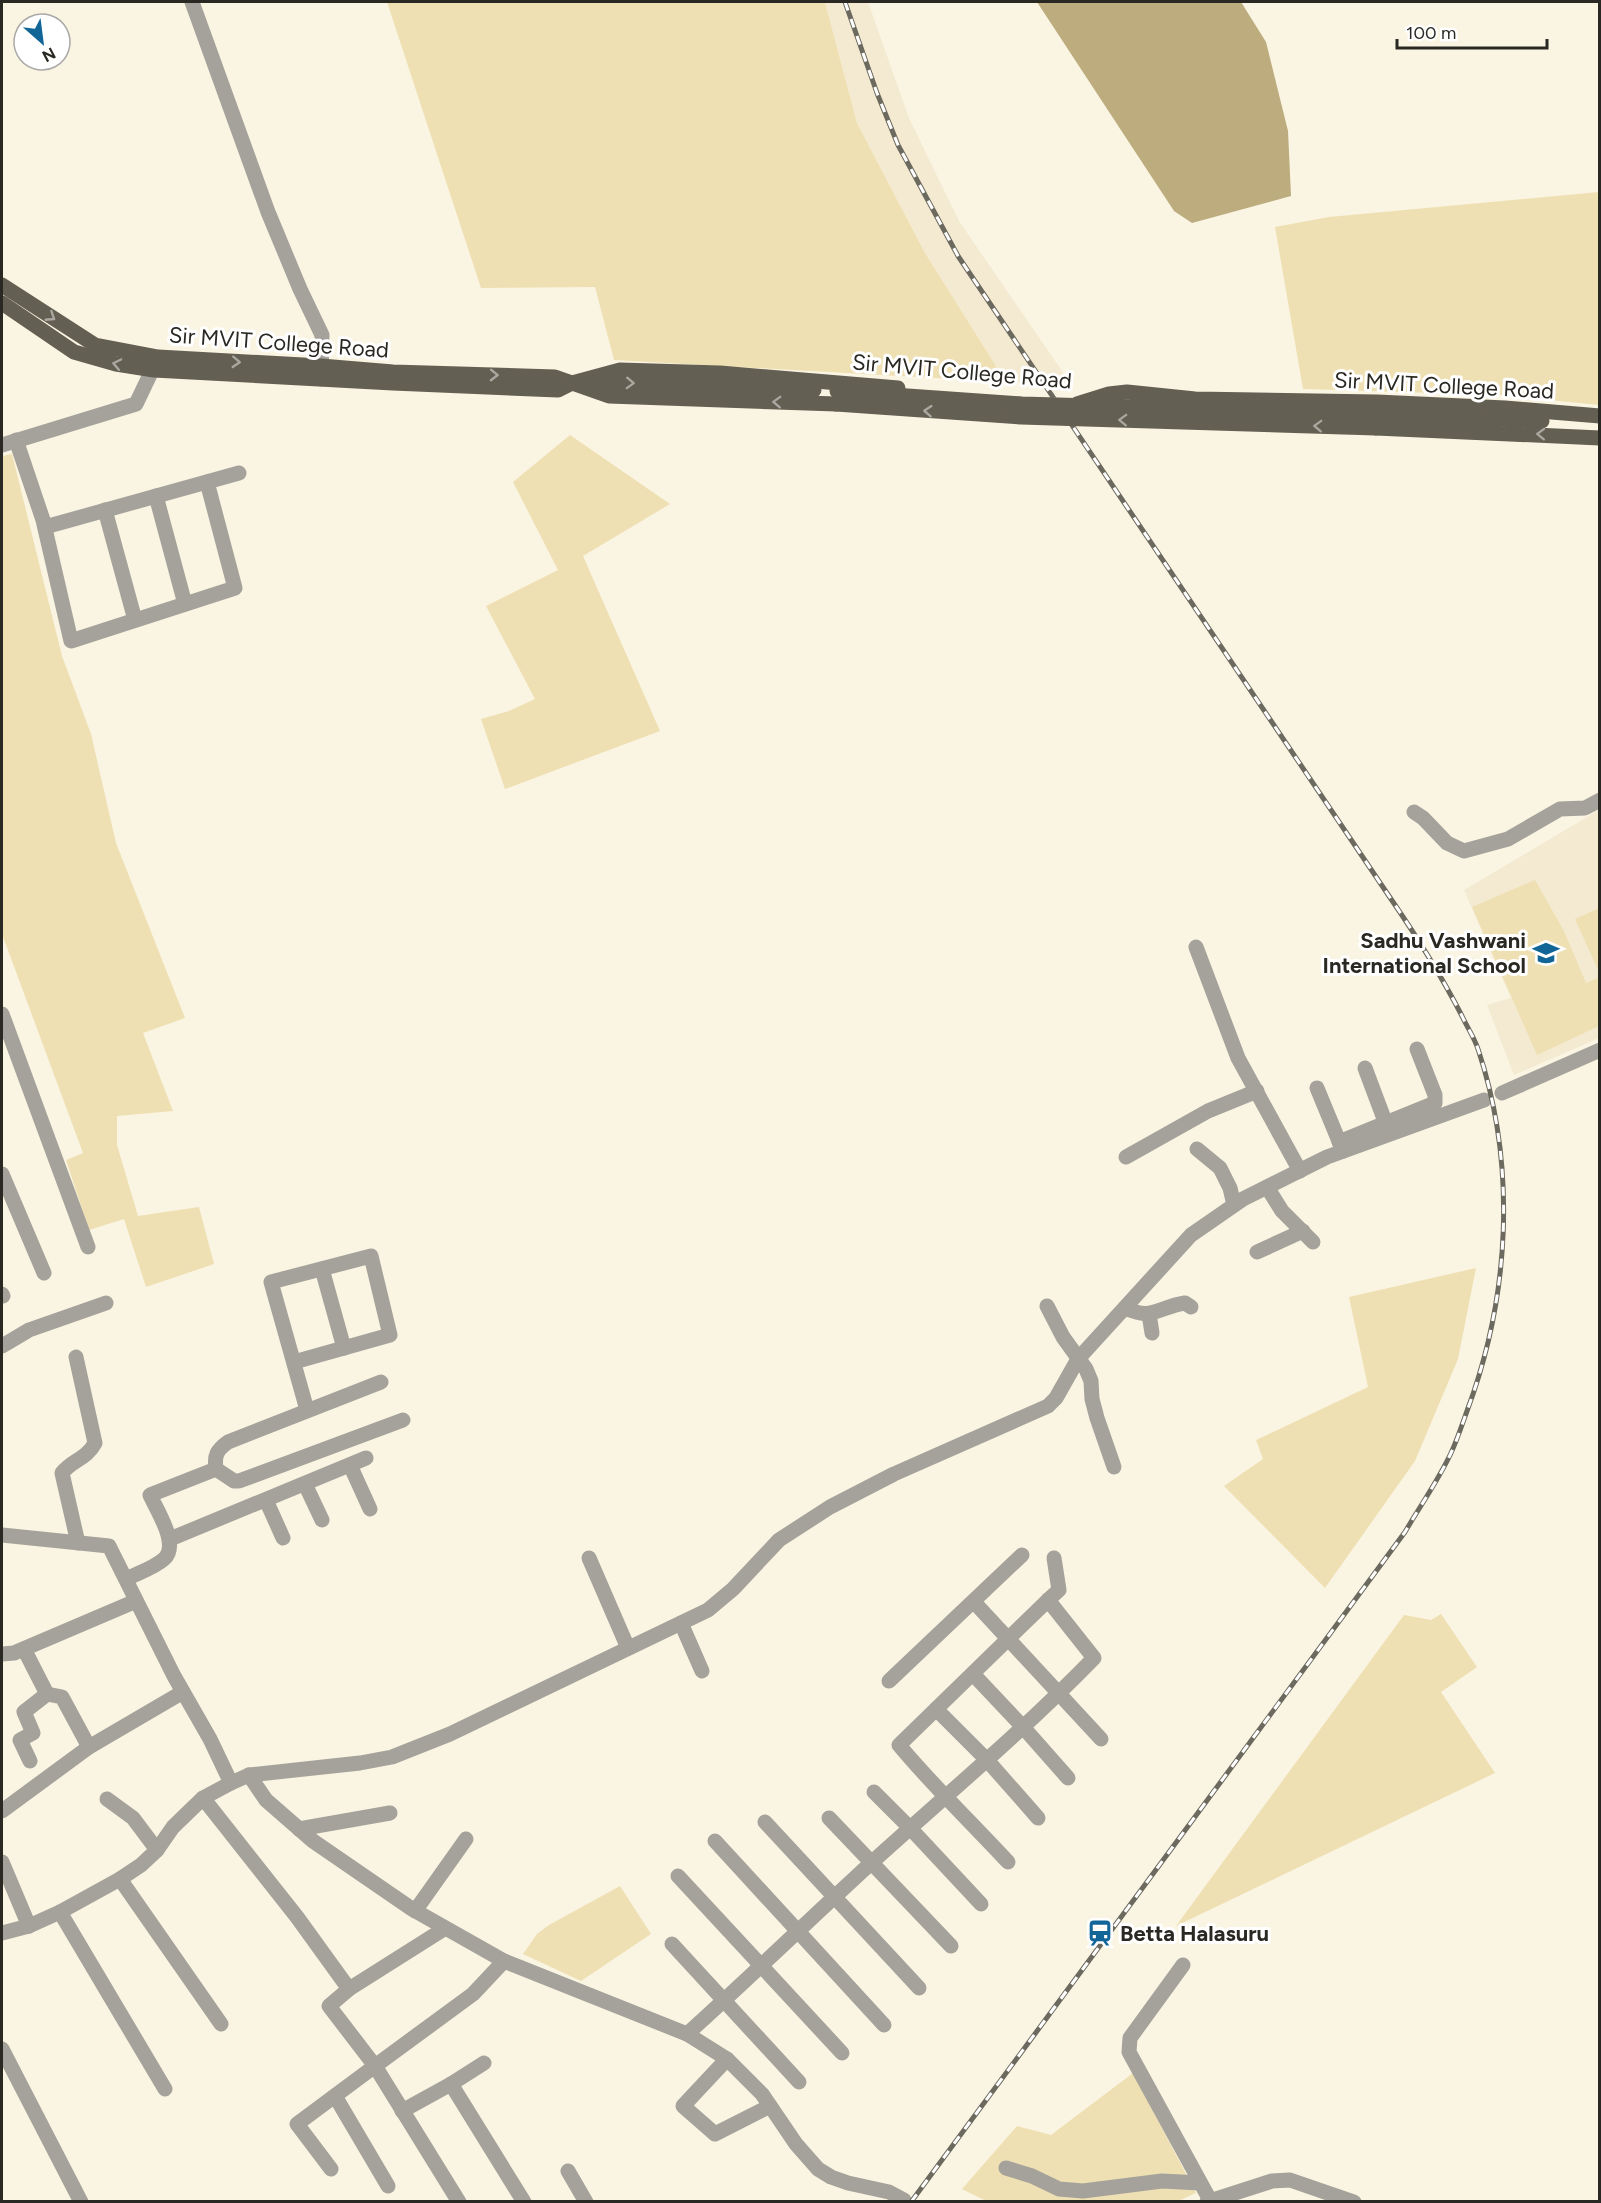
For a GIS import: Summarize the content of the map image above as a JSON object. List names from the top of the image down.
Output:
{
  "streets": {
    "main road": ["Sir MVIT College Road"]
  },
  "places": {
    "school or university": ["Sadhu Vashwani International School"],
    "station": ["Betta Halasuru"]
  },
  "scale_bar": "100 m",
  "north": "bottom right"
}
